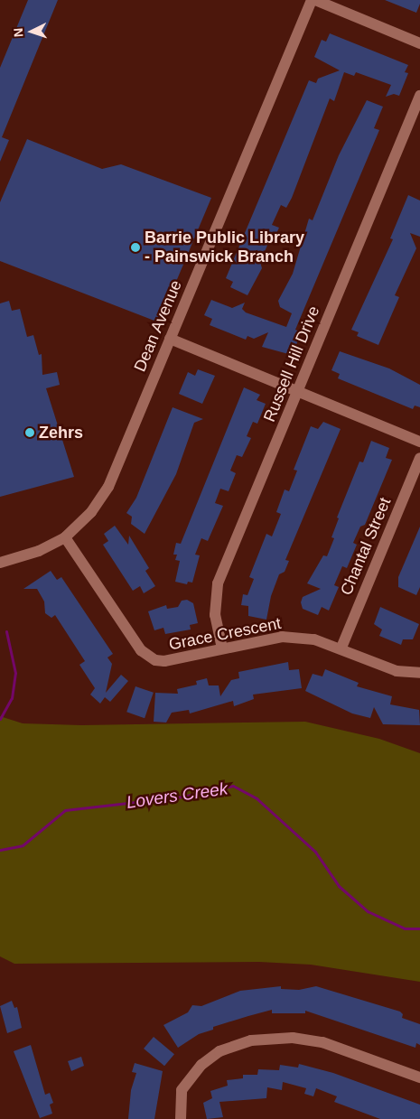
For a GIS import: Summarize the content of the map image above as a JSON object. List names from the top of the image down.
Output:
{
  "streets": {
    "street": [
      "Dean Avenue",
      "Russell Hill Drive",
      "Chantal Street",
      "Grace Crescent"
    ]
  },
  "crossings": [
    ["Dean Avenue", "Grace Crescent"],
    ["Russell Hill Drive", "Grace Crescent"],
    ["Chantal Street", "Grace Crescent"]
  ],
  "water": ["Lovers Creek"],
  "places": ["Barrie Public Library - Painswick Branch", "Zehrs"],
  "north": "left"
}
